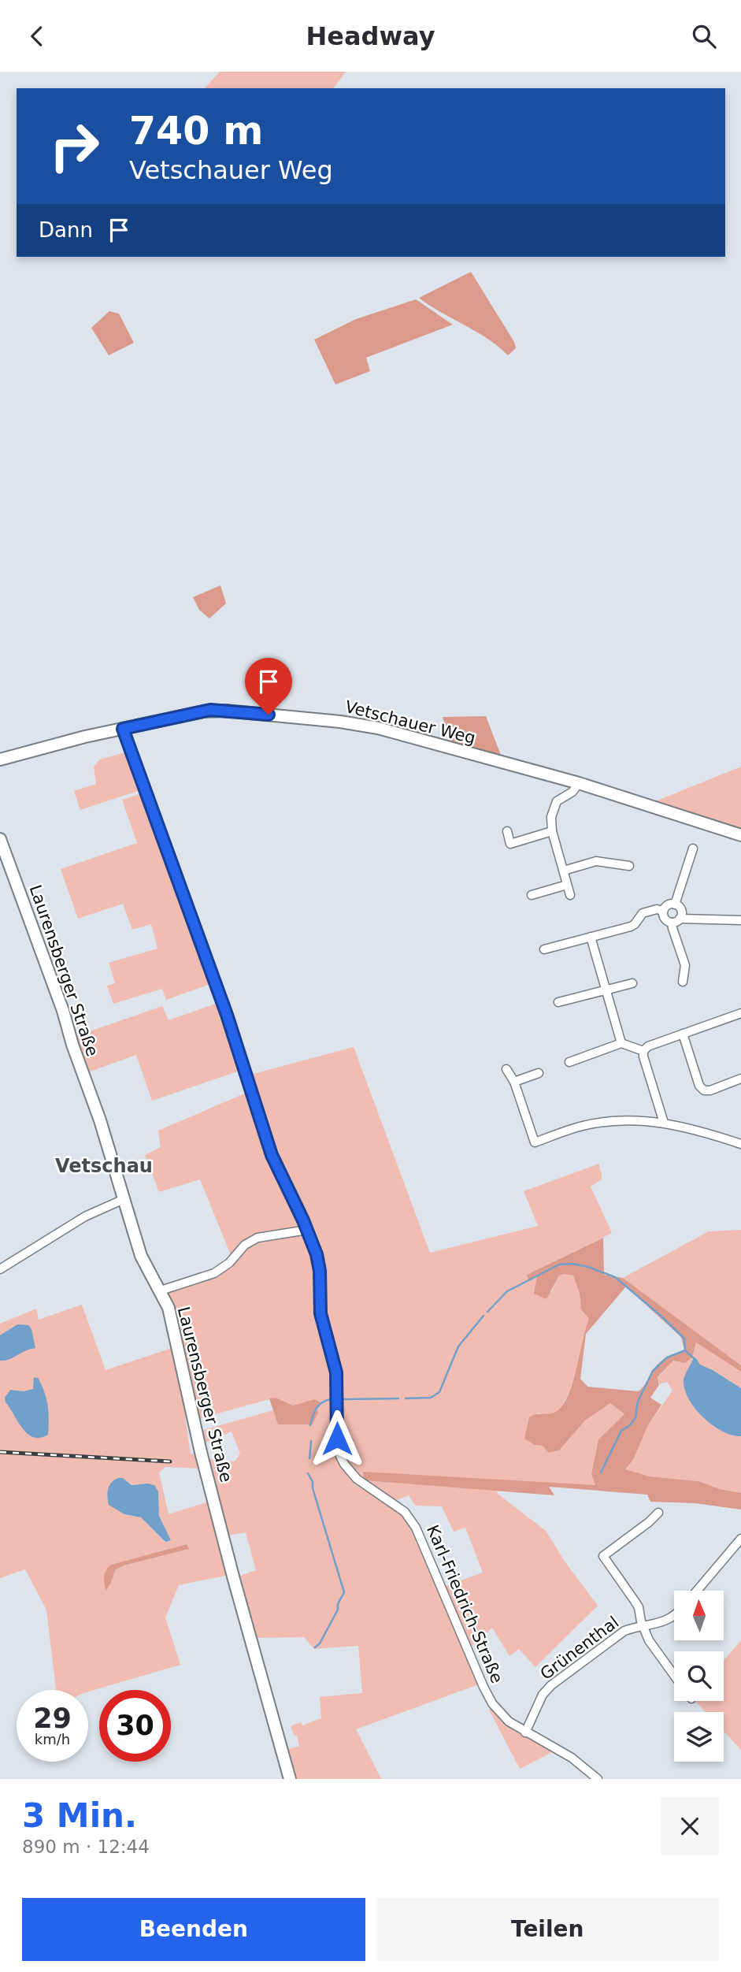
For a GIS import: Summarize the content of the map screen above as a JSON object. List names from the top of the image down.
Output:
{
  "streets": {
    "street": [
      "Vetschauer Weg",
      "Laurensberger Straße",
      "Karl-Friedrich-Straße",
      "Grünenthal"
    ]
  },
  "crossings": [
    ["Vetschauer Weg", "Karl-Friedrich-Straße"],
    ["Karl-Friedrich-Straße", "Grünenthal"]
  ],
  "districts": ["Vetschau"],
  "north": "top",
  "page": {
    "header": "Headway",
    "turn": ["740 m", "Vetschauer Weg"],
    "then": "Dann",
    "speed": "29 km/h",
    "limit": "30",
    "heading": ["3 Min.", "890 m · 12:44"],
    "buttons": ["Beenden", "Teilen"]
  }
}
